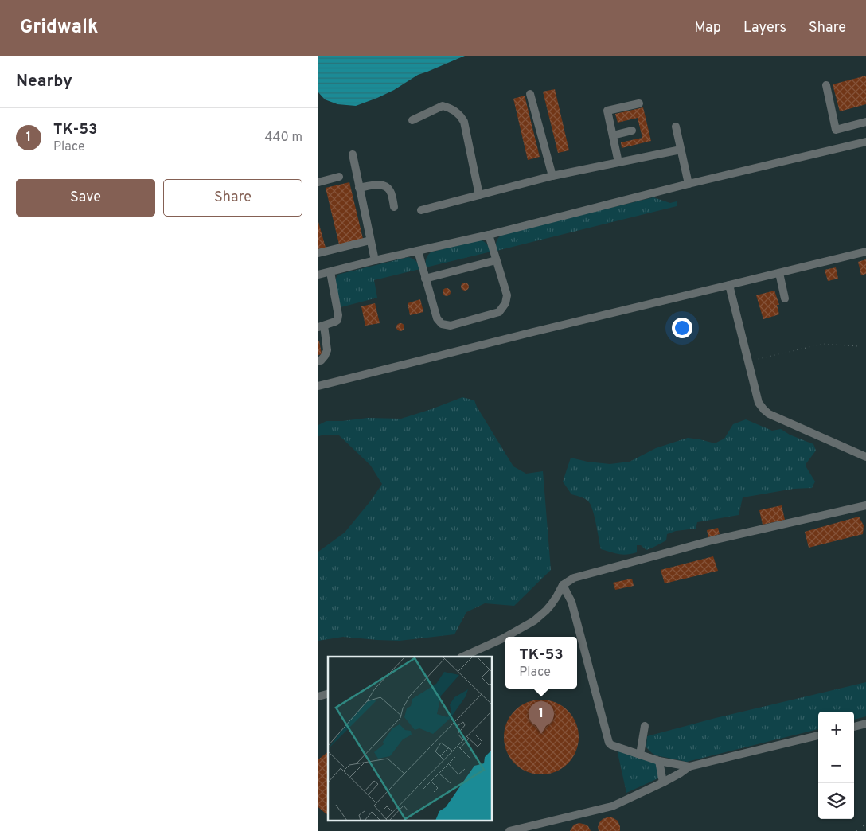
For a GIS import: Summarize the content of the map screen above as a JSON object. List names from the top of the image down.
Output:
{
  "page": {
    "header": "Gridwalk",
    "nav": ["Map", "Layers", "Share"],
    "heading": "Nearby",
    "list": [
      {
        "mark": "1",
        "name": "TK-53",
        "note": "Place",
        "value": "440 m"
      }
    ],
    "buttons": ["Save", "Share"],
    "popup": ["TK-53", "Place"],
    "pins": "1",
    "map_buttons": ["+", "−"]
  }
}
